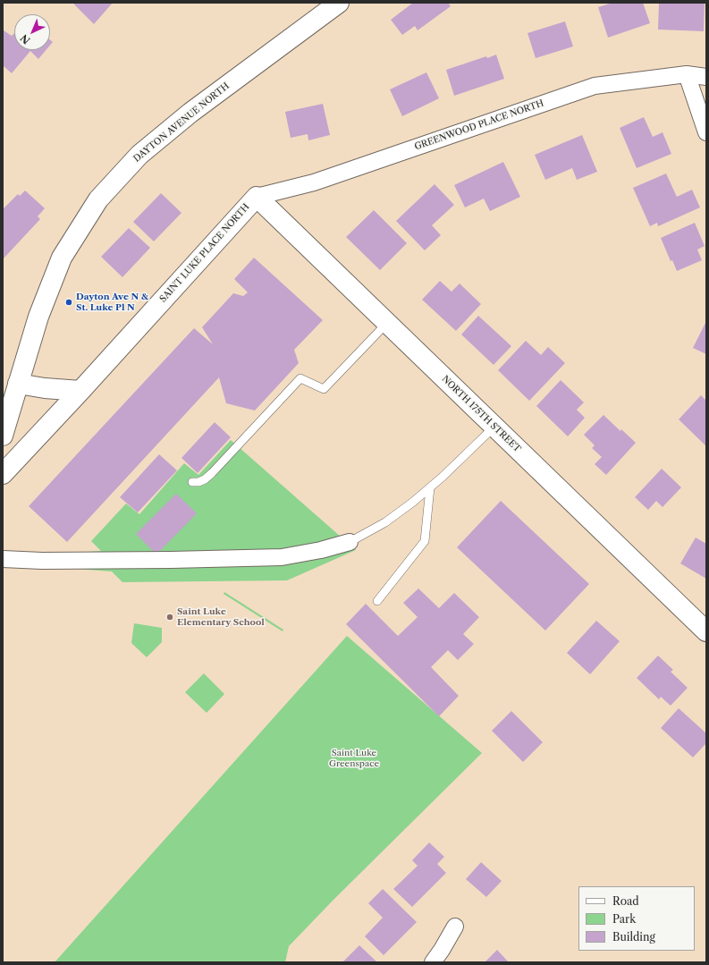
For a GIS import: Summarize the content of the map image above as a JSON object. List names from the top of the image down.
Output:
{
  "streets": {
    "street": [
      "DAYTON AVENUE NORTH",
      "GREENWOOD PLACE NORTH",
      "SAINT LUKE PLACE NORTH",
      "NORTH 175TH STREET"
    ]
  },
  "crossings": [
    ["GREENWOOD PLACE NORTH", "SAINT LUKE PLACE NORTH"],
    ["GREENWOOD PLACE NORTH", "NORTH 175TH STREET"],
    ["SAINT LUKE PLACE NORTH", "NORTH 175TH STREET"]
  ],
  "parks": ["Saint Luke Greenspace"],
  "places": ["Dayton Ave N & St. Luke Pl N", "Saint Luke Elementary School"],
  "legend": ["Road", "Park", "Building"],
  "north": "bottom left"
}
